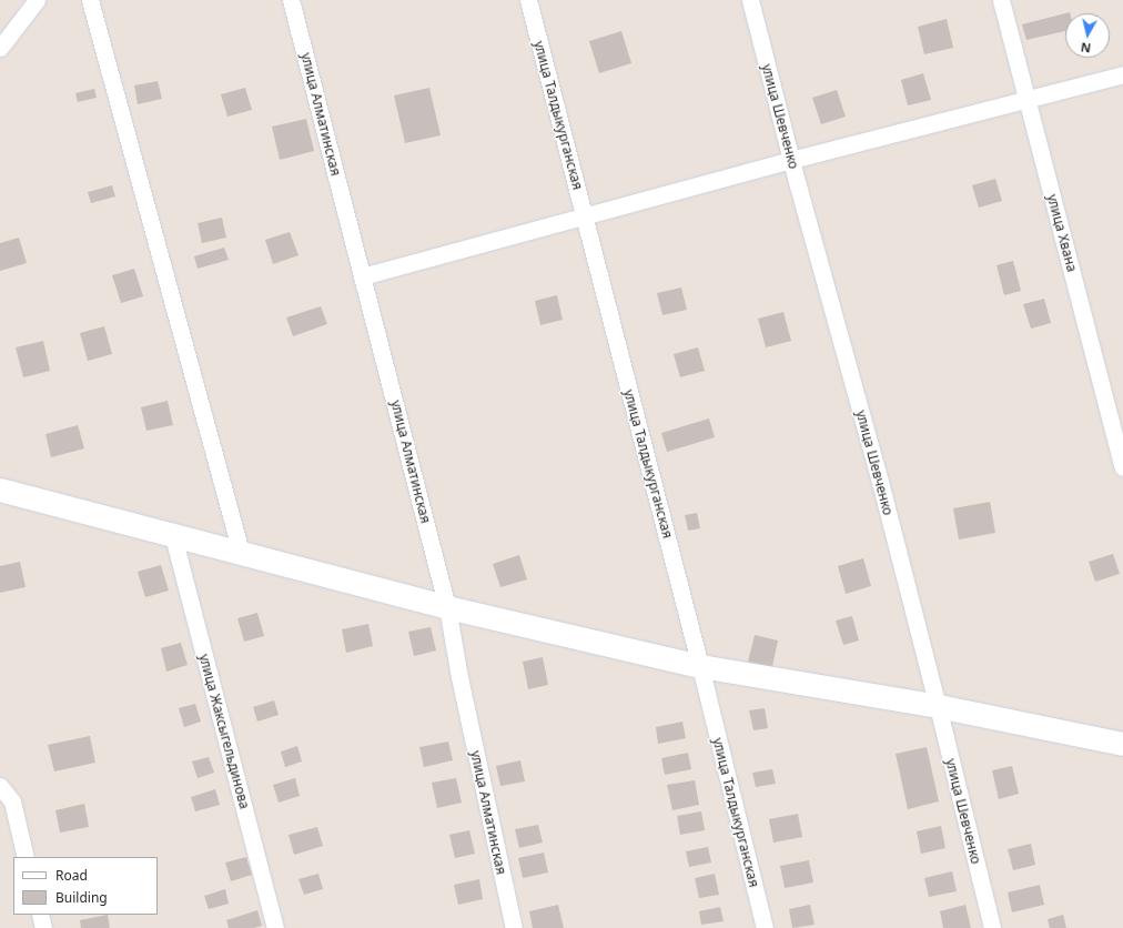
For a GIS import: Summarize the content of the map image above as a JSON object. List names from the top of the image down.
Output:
{
  "streets": {
    "street": [
      "улица Алматинская",
      "улица Талдыкурганская",
      "улица Шевченко",
      "улица Хвана",
      "улица Жаксыгельдинова"
    ]
  },
  "legend": ["Road", "Building"],
  "north": "bottom"
}
